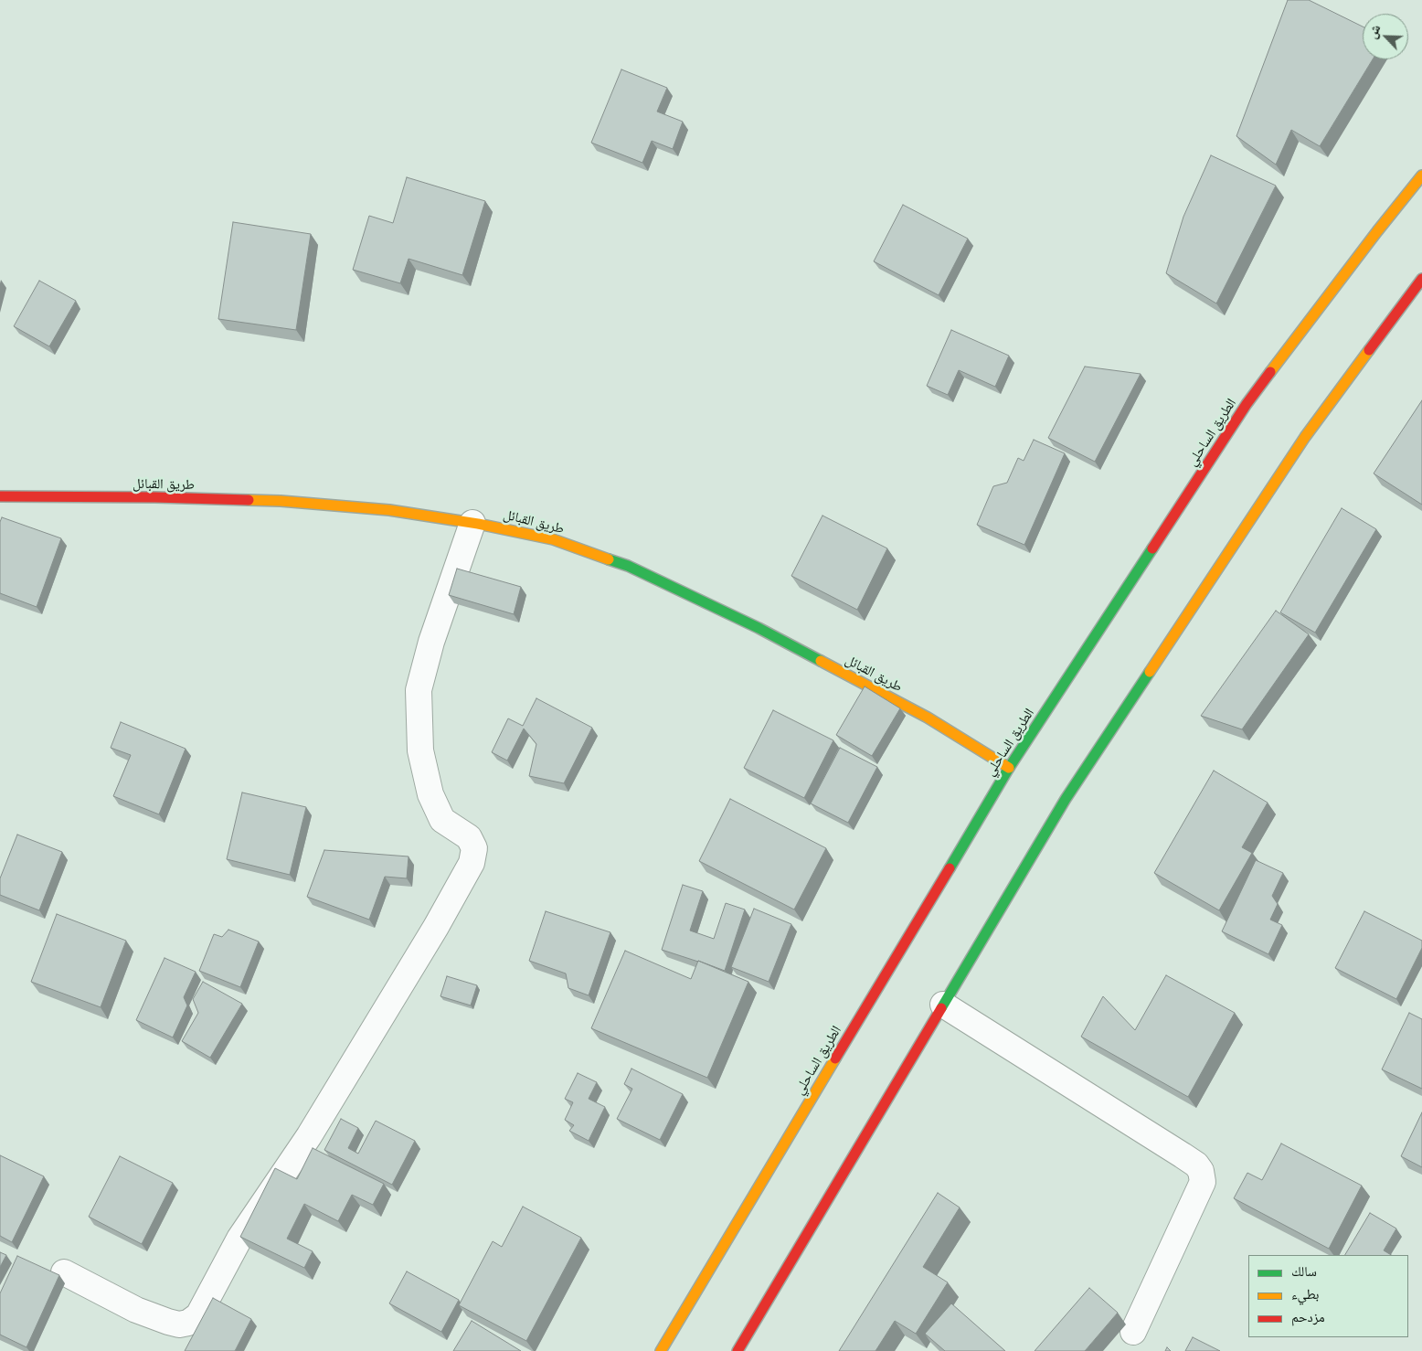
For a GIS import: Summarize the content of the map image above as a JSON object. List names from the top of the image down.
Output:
{
  "streets": {
    "main road": ["الطريق الساحلي", "طريق القبائل"]
  },
  "crossings": [
    ["الطريق الساحلي", "طريق القبائل"]
  ],
  "legend": ["سالك", "بطيء", "مزدحم"],
  "north": "top left"
}
